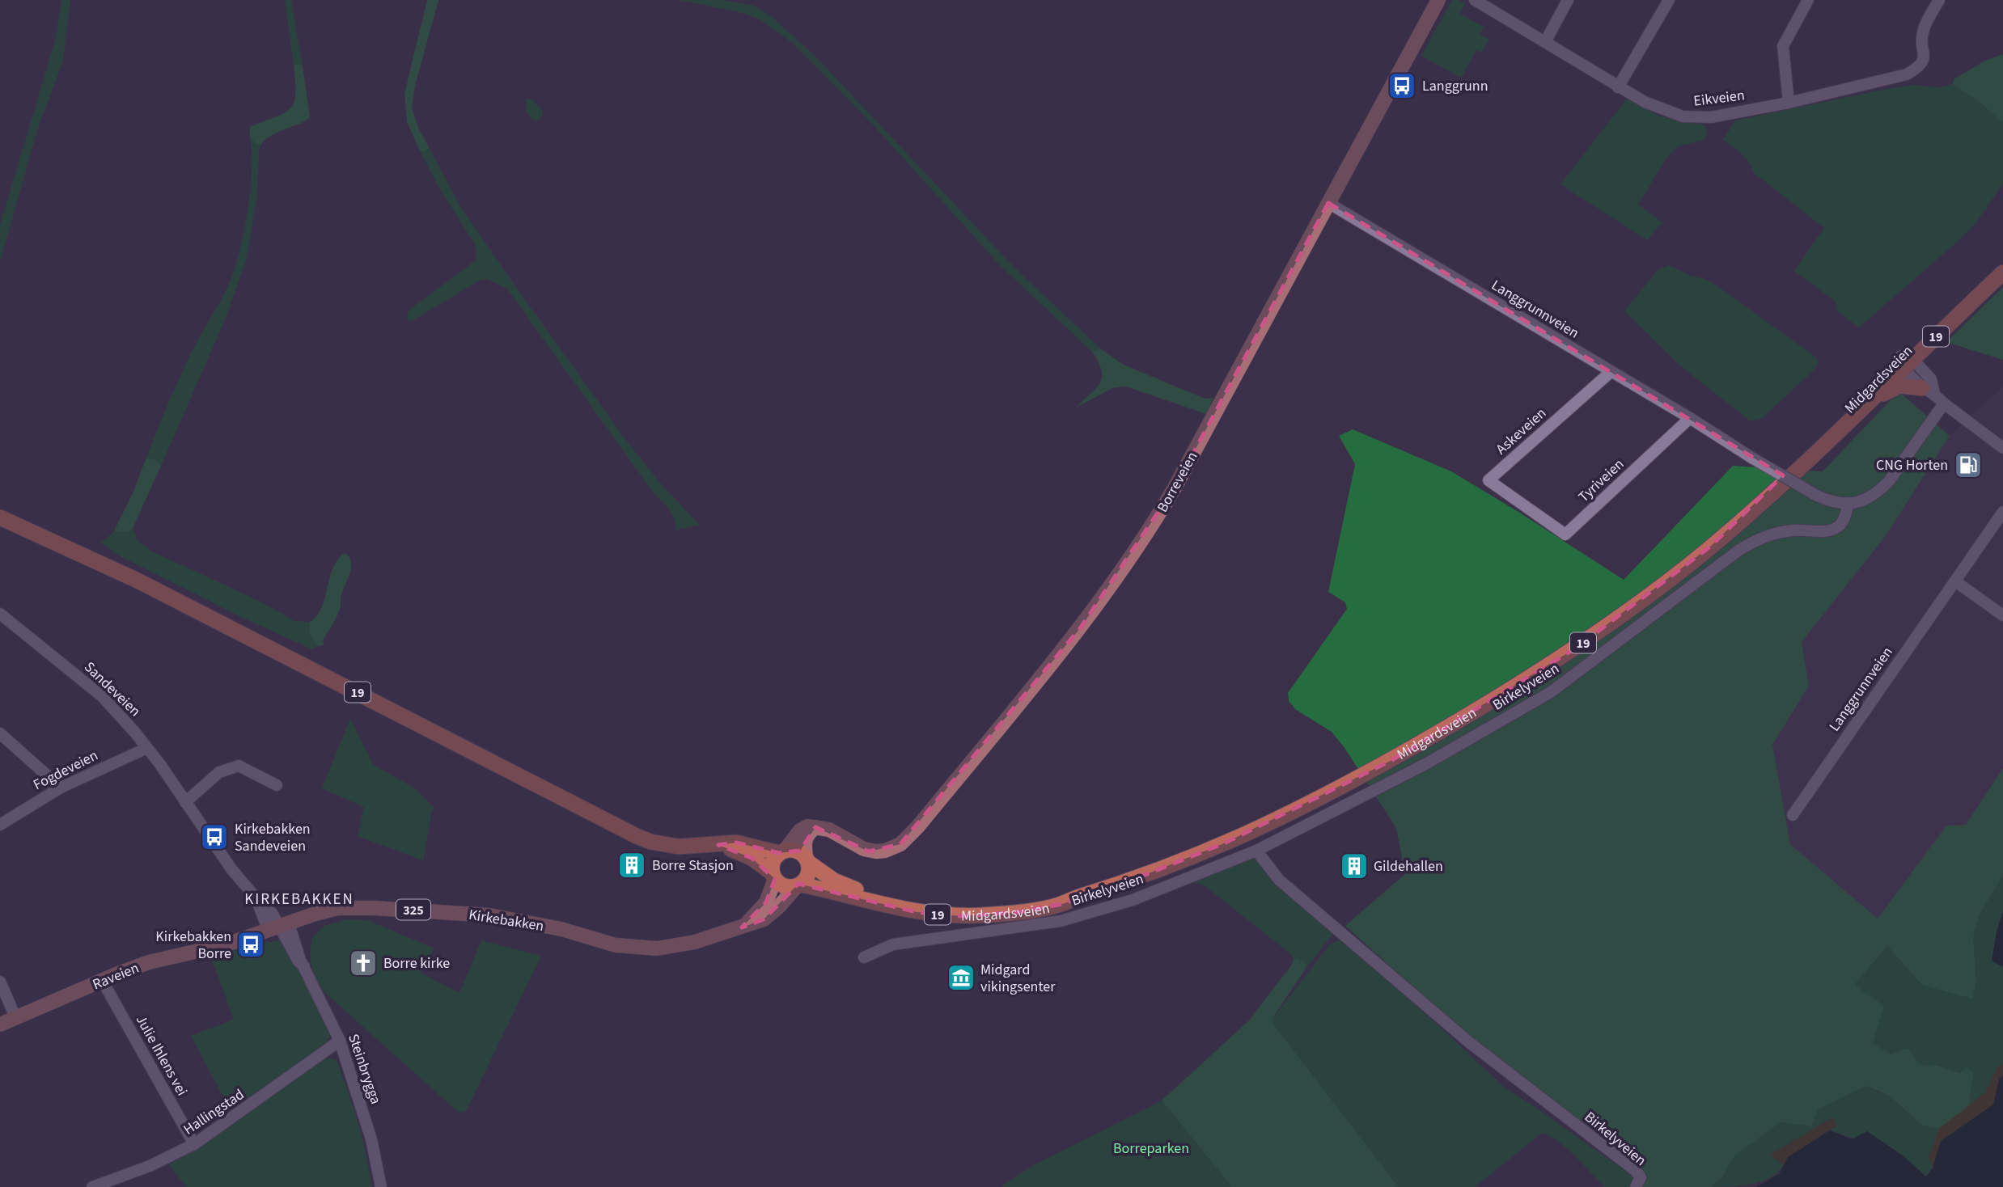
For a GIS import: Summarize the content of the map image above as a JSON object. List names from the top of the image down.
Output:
{
  "streets": {
    "highway": ["19", "Midgardsveien"],
    "main road": [
      "Borreveien",
      "325",
      "Kirkebakken",
      "Raveien"
    ],
    "street": [
      "Eikveien",
      "Langgrunnveien",
      "Askeveien",
      "Tyriveien",
      "Birkelyveien",
      "Sandeveien",
      "Fogdeveien",
      "Julie Ihlens vei",
      "Steinbrygga",
      "Hallingstad"
    ]
  },
  "crossings": [
    ["Langgrunnveien", "Askeveien"],
    ["Langgrunnveien", "Tyriveien"],
    ["Langgrunnveien", "Borreveien"],
    ["Langgrunnveien", "Birkelyveien"],
    ["19", "Midgardsveien"],
    ["19", "Kirkebakken"],
    ["Midgardsveien", "Kirkebakken"],
    ["Askeveien", "Tyriveien"],
    ["Sandeveien", "Fogdeveien"],
    ["Sandeveien", "Kirkebakken"],
    ["Sandeveien", "Raveien"],
    ["Sandeveien", "Steinbrygga"],
    ["Kirkebakken", "Raveien"],
    ["Kirkebakken", "Steinbrygga"],
    ["Raveien", "Julie Ihlens vei"],
    ["Raveien", "Steinbrygga"],
    ["Julie Ihlens vei", "Hallingstad"],
    ["Steinbrygga", "Hallingstad"]
  ],
  "districts": ["KIRKEBAKKEN"],
  "parks": ["Borreparken"],
  "places": {
    "bus stop": ["Langgrunn", "Kirkebakken Sandeveien", "Kirkebakken Borre"],
    "fuel station": ["CNG Horten"],
    "building": ["Borre Stasjon", "Gildehallen"],
    "church": ["Borre kirke"],
    "museum": ["Midgard vikingsenter"]
  }
}
